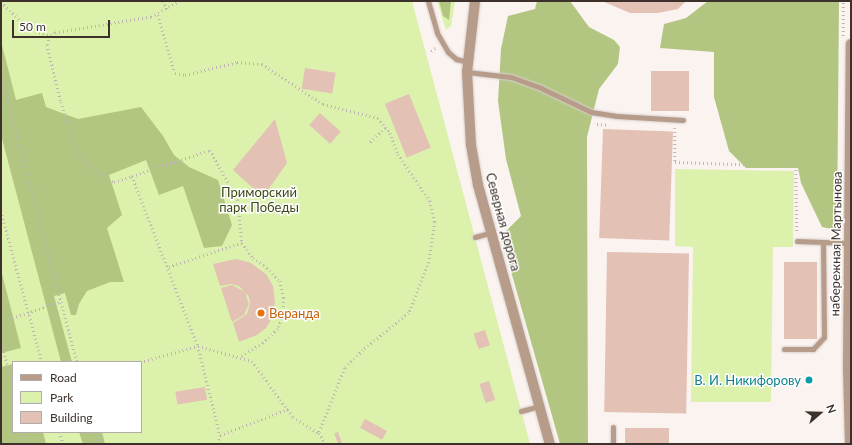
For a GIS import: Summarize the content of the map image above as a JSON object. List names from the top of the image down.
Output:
{
  "streets": {
    "street": ["Северная дорога", "набережная Мартынова"]
  },
  "parks": ["Приморский парк Победы"],
  "places": ["Веранда", "В. И. Никифорову"],
  "legend": ["Road", "Park", "Building"],
  "scale_bar": "50 m",
  "north": "right"
}
